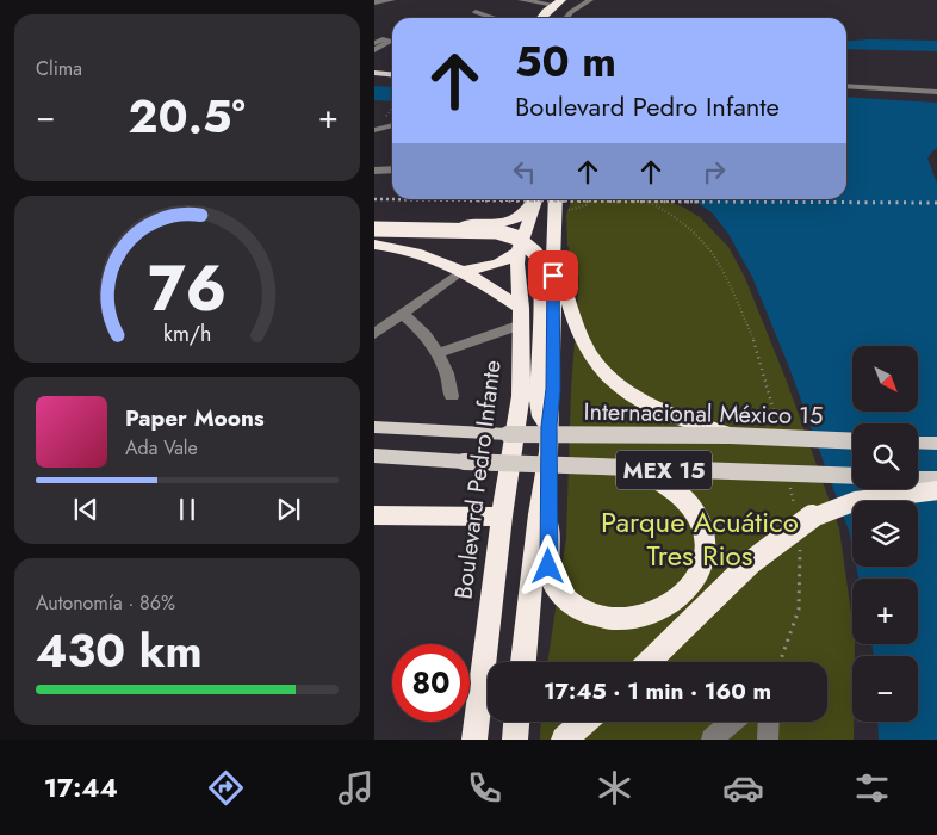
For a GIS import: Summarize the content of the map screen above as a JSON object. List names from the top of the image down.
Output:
{
  "streets": {
    "highway": ["Boulevard Pedro Infante"],
    "main road": ["Internacional México 15", "MEX 15"]
  },
  "parks": ["Parque Acuático Tres Rios"],
  "north": "bottom right",
  "page": {
    "tile": [
      "Clima",
      ["Autonomía · 86%", "430 km"]
    ],
    "turn": ["50 m", "Boulevard Pedro Infante"],
    "heat": ["−", "20.5°", "+"],
    "map_buttons": ["+", "−"],
    "song": ["Paper Moons", "Ada Vale"],
    "limit": "80",
    "trip": "17:45 · 1 min · 160 m",
    "tabs": "17:44",
    "gauge": ["76", "km/h"]
  }
}
